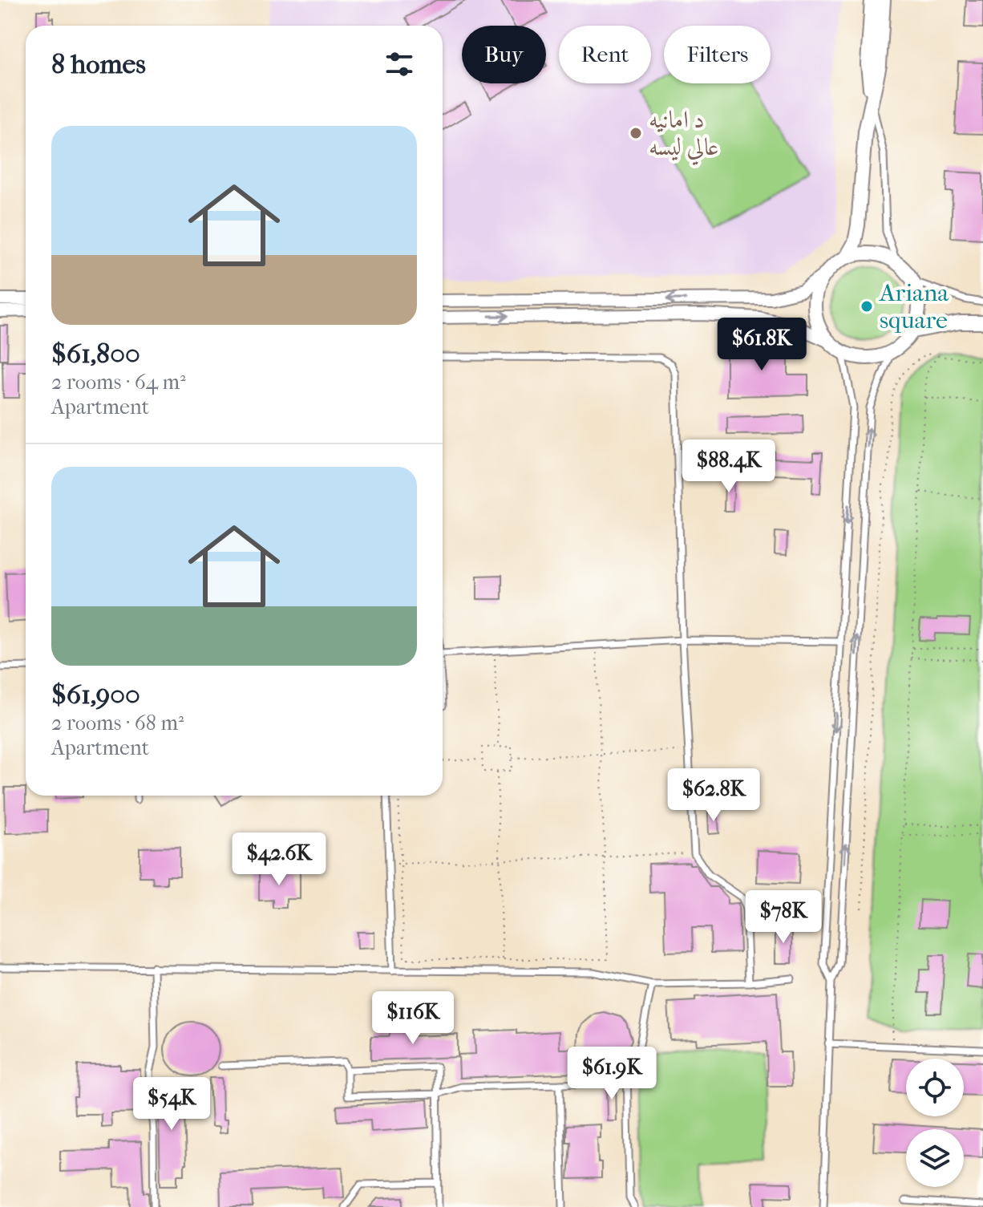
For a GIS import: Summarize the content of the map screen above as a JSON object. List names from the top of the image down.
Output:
{
  "places": ["د امانیه عالي لیسه", "Ariana square"],
  "page": {
    "chip": ["Buy", "Rent", "Filters"],
    "heading": "8 homes",
    "list": [
      {
        "name": "$61,800",
        "note": "2 rooms · 64 m² · Apartment"
      },
      {
        "name": "$61,900",
        "note": "2 rooms · 68 m² · Apartment"
      }
    ],
    "price": [
      "$61.8K",
      "$88.4K",
      "$62.8K",
      "$42.6K",
      "$78K",
      "$116K",
      "$61.9K",
      "$54K"
    ]
  }
}
